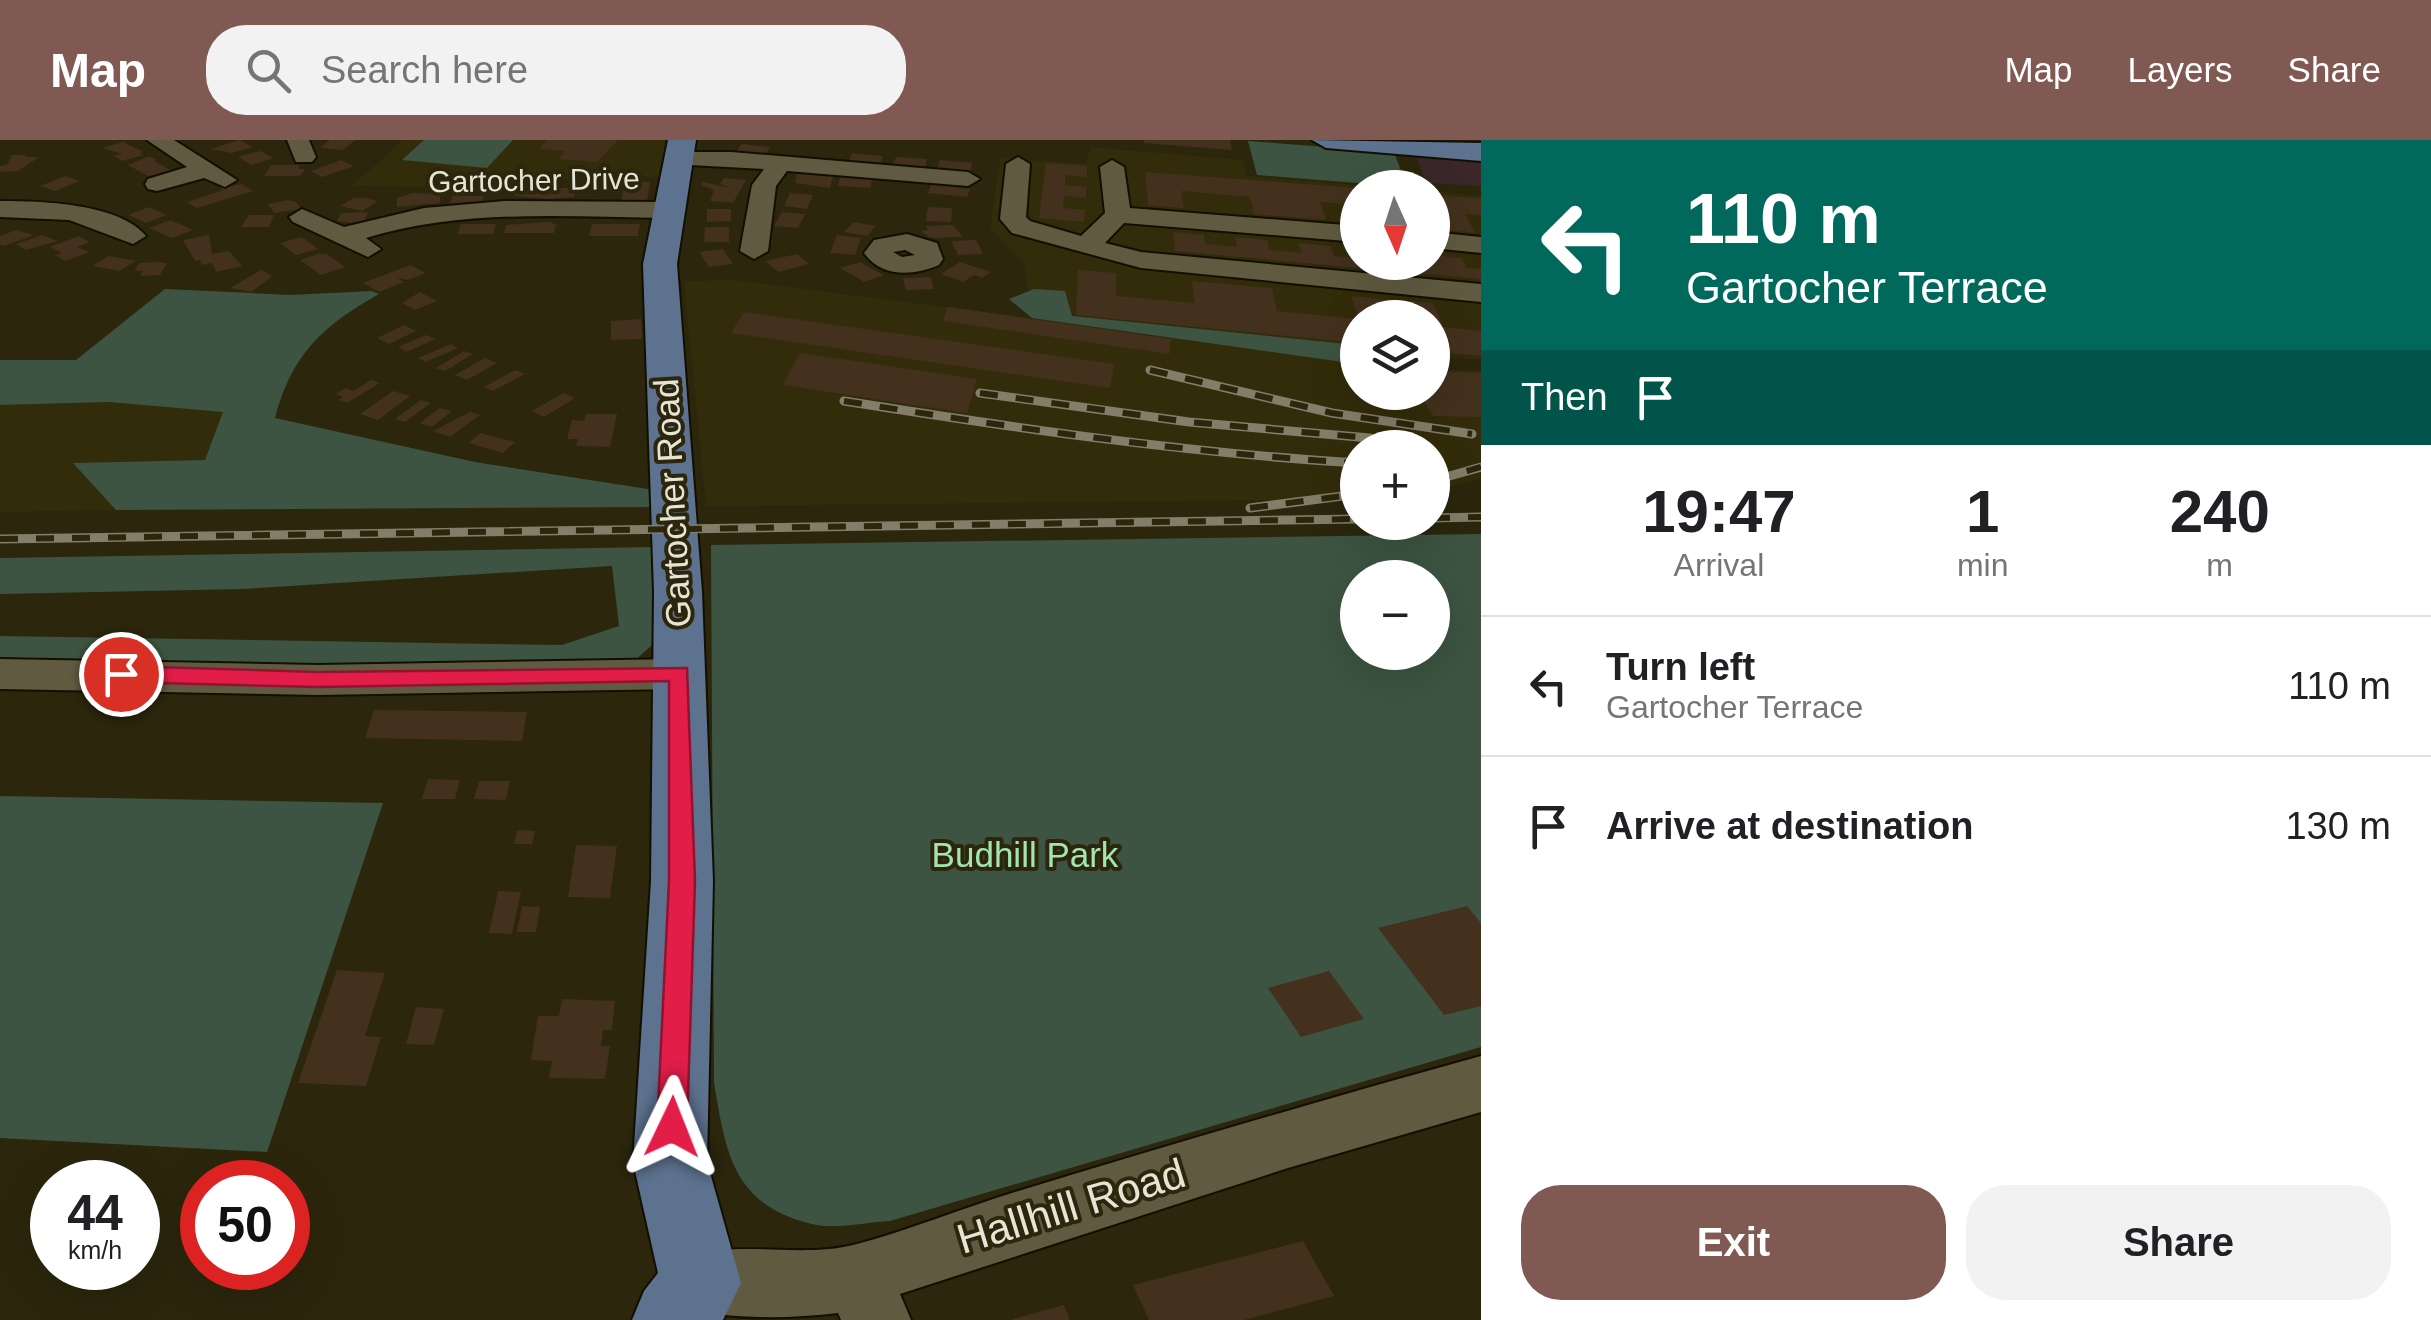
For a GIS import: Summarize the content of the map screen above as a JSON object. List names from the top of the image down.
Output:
{
  "streets": {
    "main road": ["Gartocher Road"],
    "street": ["Gartocher Drive", "Hallhill Road"]
  },
  "crossings": [
    ["Gartocher Drive", "Gartocher Road"],
    ["Gartocher Road", "Hallhill Road"]
  ],
  "parks": ["Budhill Park"],
  "north": "bottom",
  "page": {
    "header": "Map",
    "search": "Search here",
    "nav": ["Map", "Layers", "Share"],
    "turn": ["110 m", "Gartocher Terrace"],
    "map_buttons": ["+", "−"],
    "then": "Then",
    "eta": [
      "19:47",
      "Arrival",
      "1",
      "min",
      "240",
      "m"
    ],
    "list": [
      {
        "name": "Turn left",
        "note": "Gartocher Terrace",
        "value": "110 m"
      },
      {
        "name": "Arrive at destination",
        "value": "130 m"
      }
    ],
    "speed": "44 km/h",
    "limit": "50",
    "buttons": ["Exit", "Share"]
  }
}
